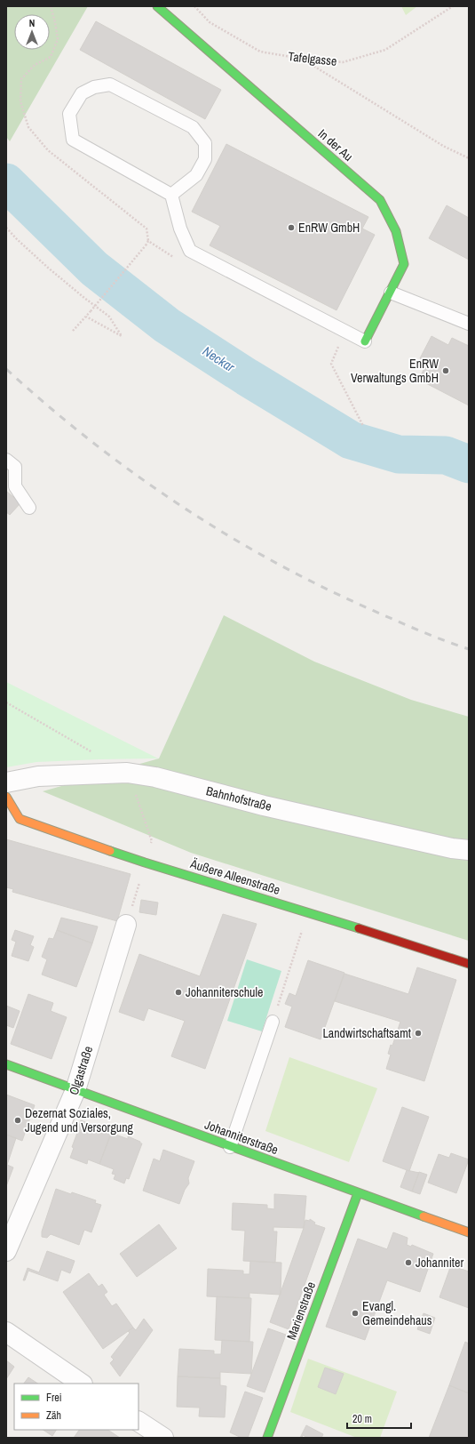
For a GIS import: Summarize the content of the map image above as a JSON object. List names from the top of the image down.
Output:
{
  "streets": {
    "street": [
      "In der Au",
      "Bahnhofstraße",
      "Äußere Alleenstraße",
      "Olgastraße",
      "Johanniterstraße",
      "Marienstraße"
    ],
    "path": ["Tafelgasse"]
  },
  "crossings": [
    ["Olgastraße", "Johanniterstraße"],
    ["Johanniterstraße", "Marienstraße"]
  ],
  "water": ["Neckar"],
  "places": [
    "EnRW GmbH",
    "EnRW Verwaltungs GmbH",
    "Johanniterschule",
    "Landwirtschaftsamt",
    "Dezernat Soziales, Jugend und Versorgung",
    "Johanniter",
    "Evangl. Gemeindehaus"
  ],
  "legend": ["Frei", "Zäh"],
  "scale_bar": "20 m",
  "north": "top"
}
